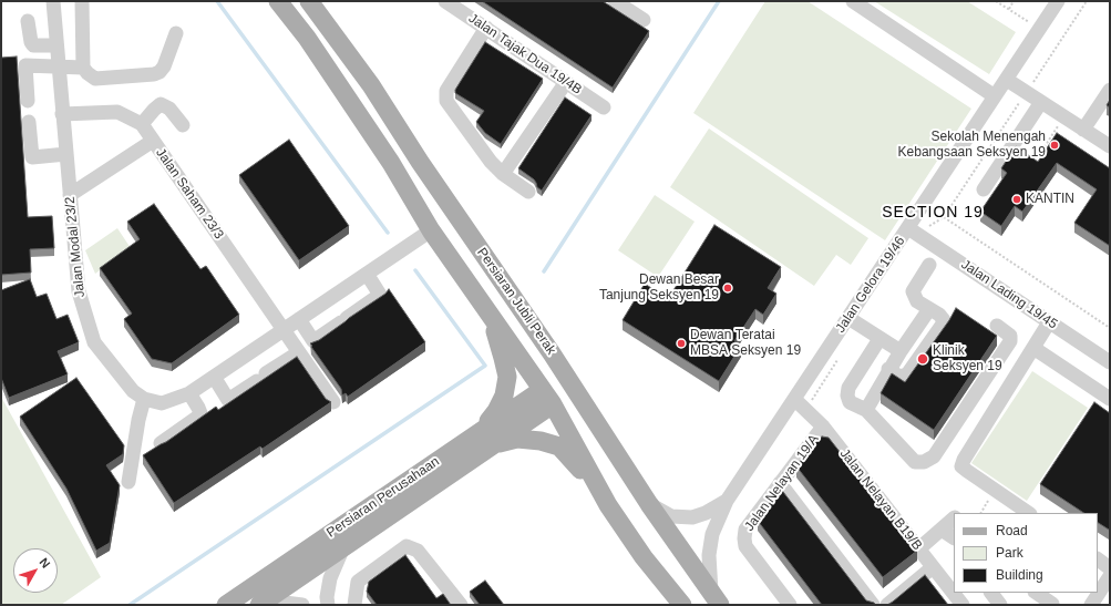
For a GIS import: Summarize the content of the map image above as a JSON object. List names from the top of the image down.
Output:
{
  "streets": {
    "main road": ["Persiaran Jubli Perak", "Persiaran Perusahaan"],
    "street": [
      "Jalan Tajak Dua 19/4B",
      "Jalan Saham 23/3",
      "Jalan Modal 23/2",
      "Jalan Gelora 19/46",
      "Jalan Lading 19/45",
      "Jalan Nelayan 19/A",
      "Jalan Nelayan B19/B"
    ]
  },
  "crossings": [
    ["Jalan Gelora 19/46", "Jalan Lading 19/45"],
    ["Jalan Gelora 19/46", "Persiaran Jubli Perak"],
    ["Jalan Gelora 19/46", "Jalan Nelayan B19/B"],
    ["Jalan Nelayan 19/A", "Jalan Nelayan B19/B"]
  ],
  "districts": ["SECTION 19"],
  "places": [
    "Sekolah Menengah Kebangsaan Seksyen 19",
    "KANTIN",
    "Dewan Besar Tanjung Seksyen 19",
    "Dewan Teratai MBSA Seksyen 19",
    "Klinik Seksyen 19"
  ],
  "legend": ["Road", "Park", "Building"],
  "north": "top right"
}
